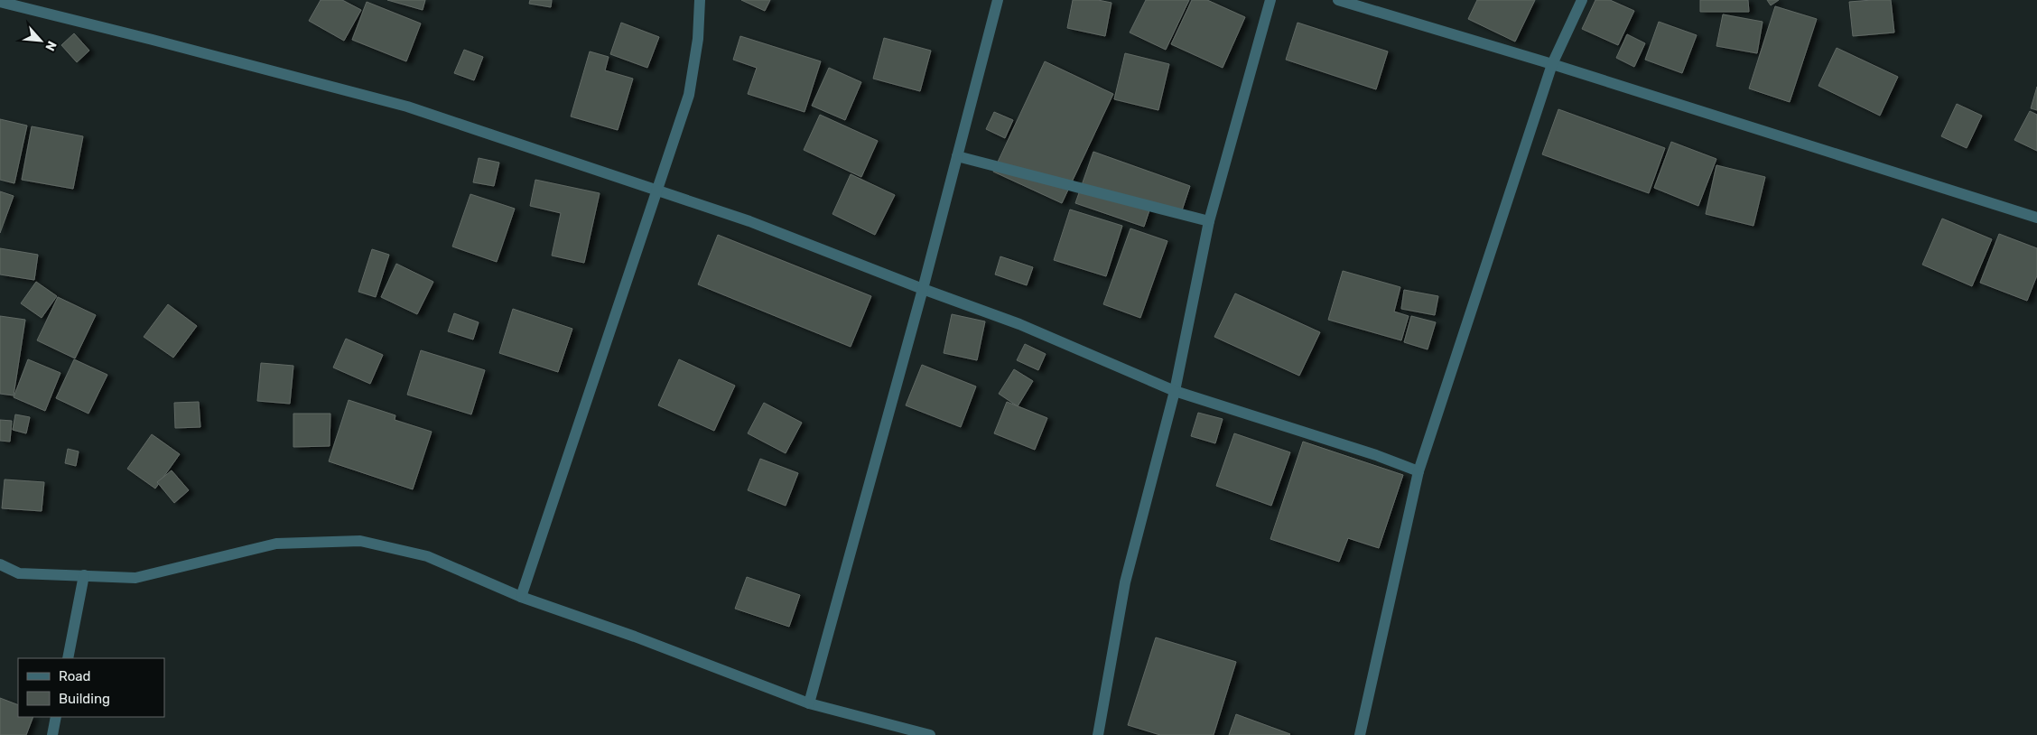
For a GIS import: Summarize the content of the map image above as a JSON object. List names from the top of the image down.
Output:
{
  "legend": ["Road", "Building"],
  "north": "bottom right"
}
